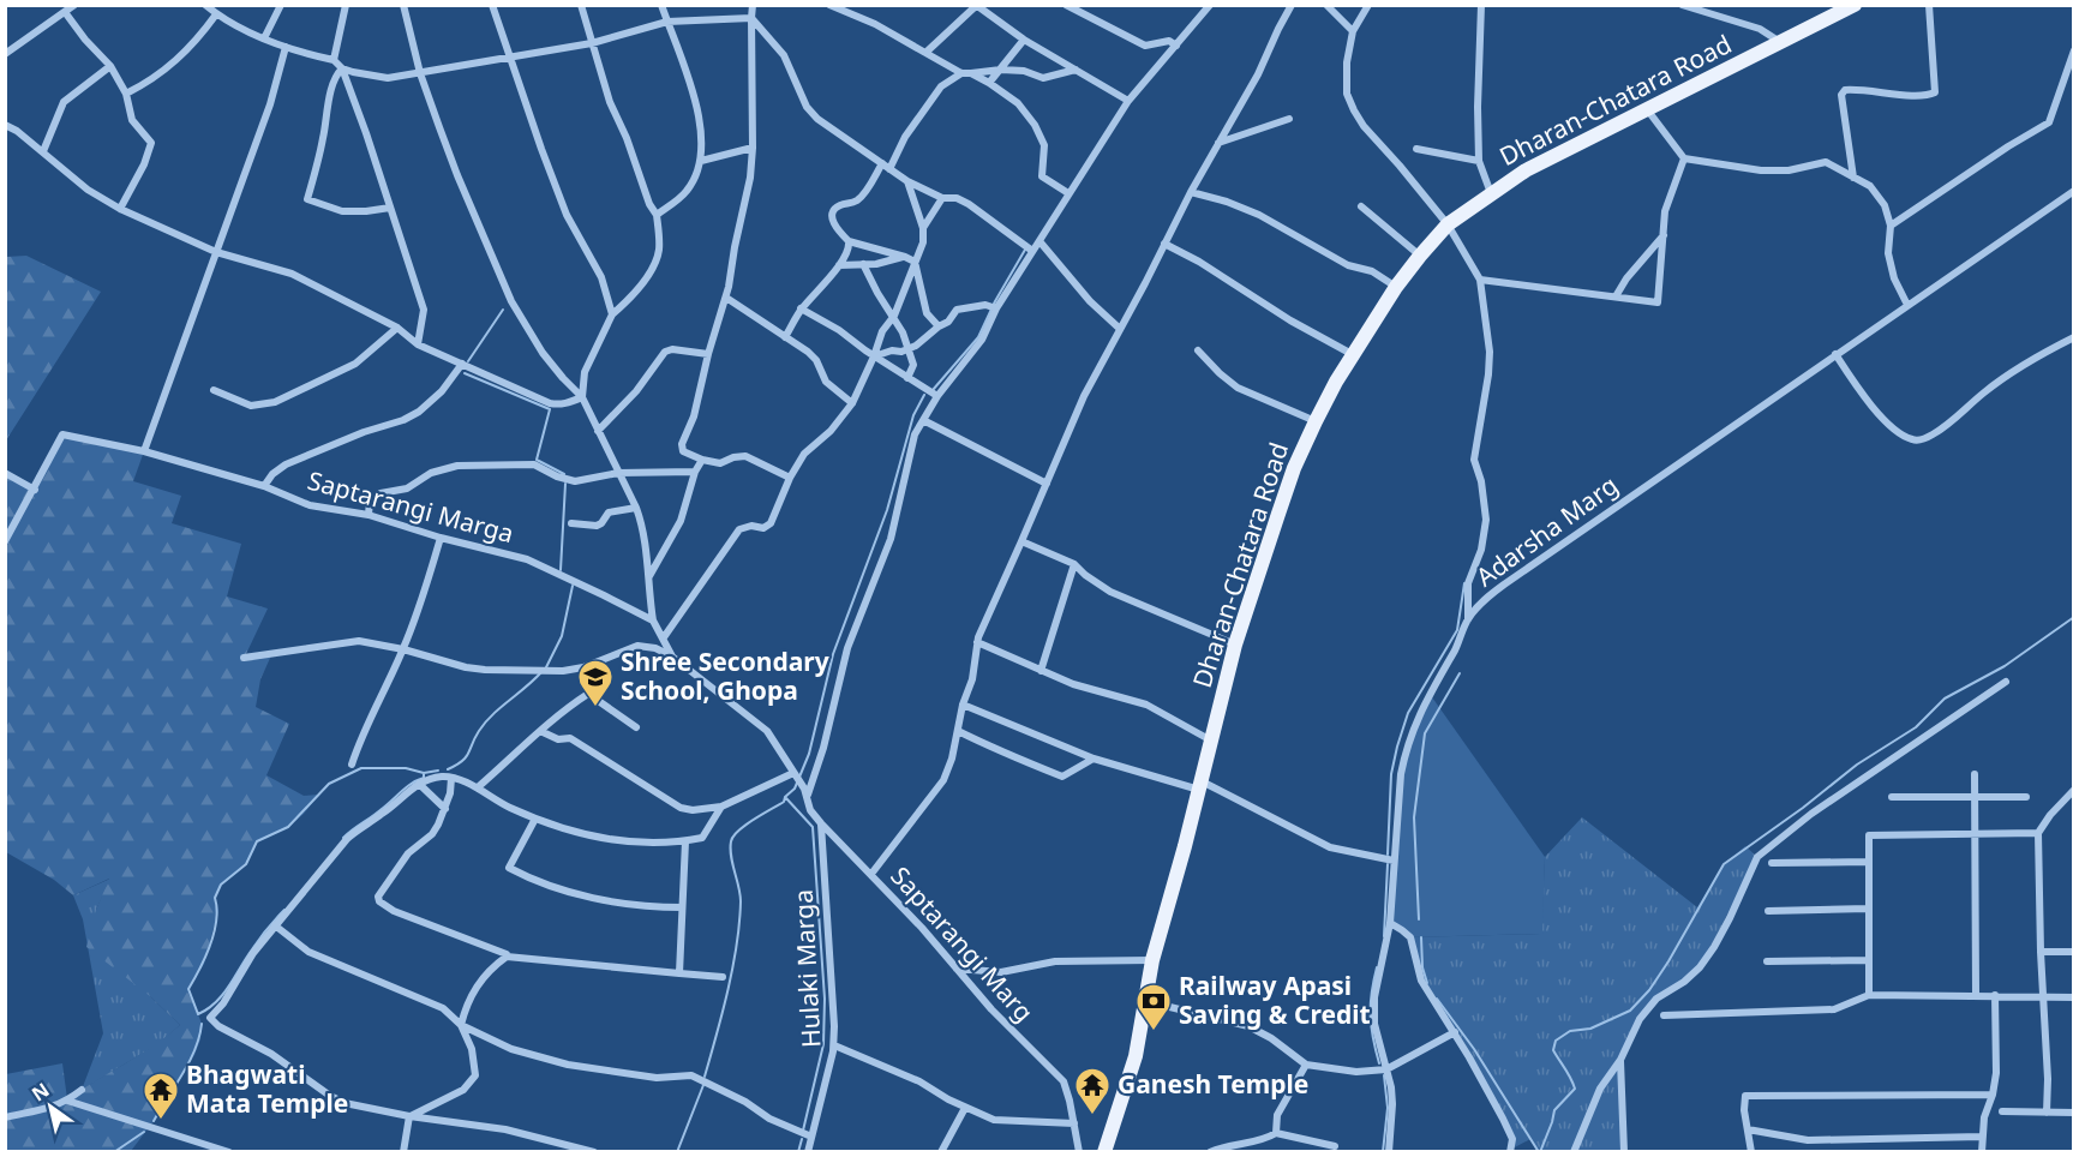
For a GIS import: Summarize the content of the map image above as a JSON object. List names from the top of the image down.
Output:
{
  "streets": {
    "main road": ["Dharan-Chatara Road"],
    "street": [
      "Saptarangi Marga",
      "Adarsha Marg",
      "Saptarangi Marg",
      "Hulaki Marga"
    ]
  },
  "crossings": [
    ["Saptarangi Marg", "Hulaki Marga"]
  ],
  "places": {
    "school or university": ["Shree Secondary School, Ghopa"],
    "bank": ["Railway Apasi Saving & Credit"],
    "temple": ["Ganesh Temple", "Bhagwati Mata Temple"]
  },
  "north": "top left"
}
